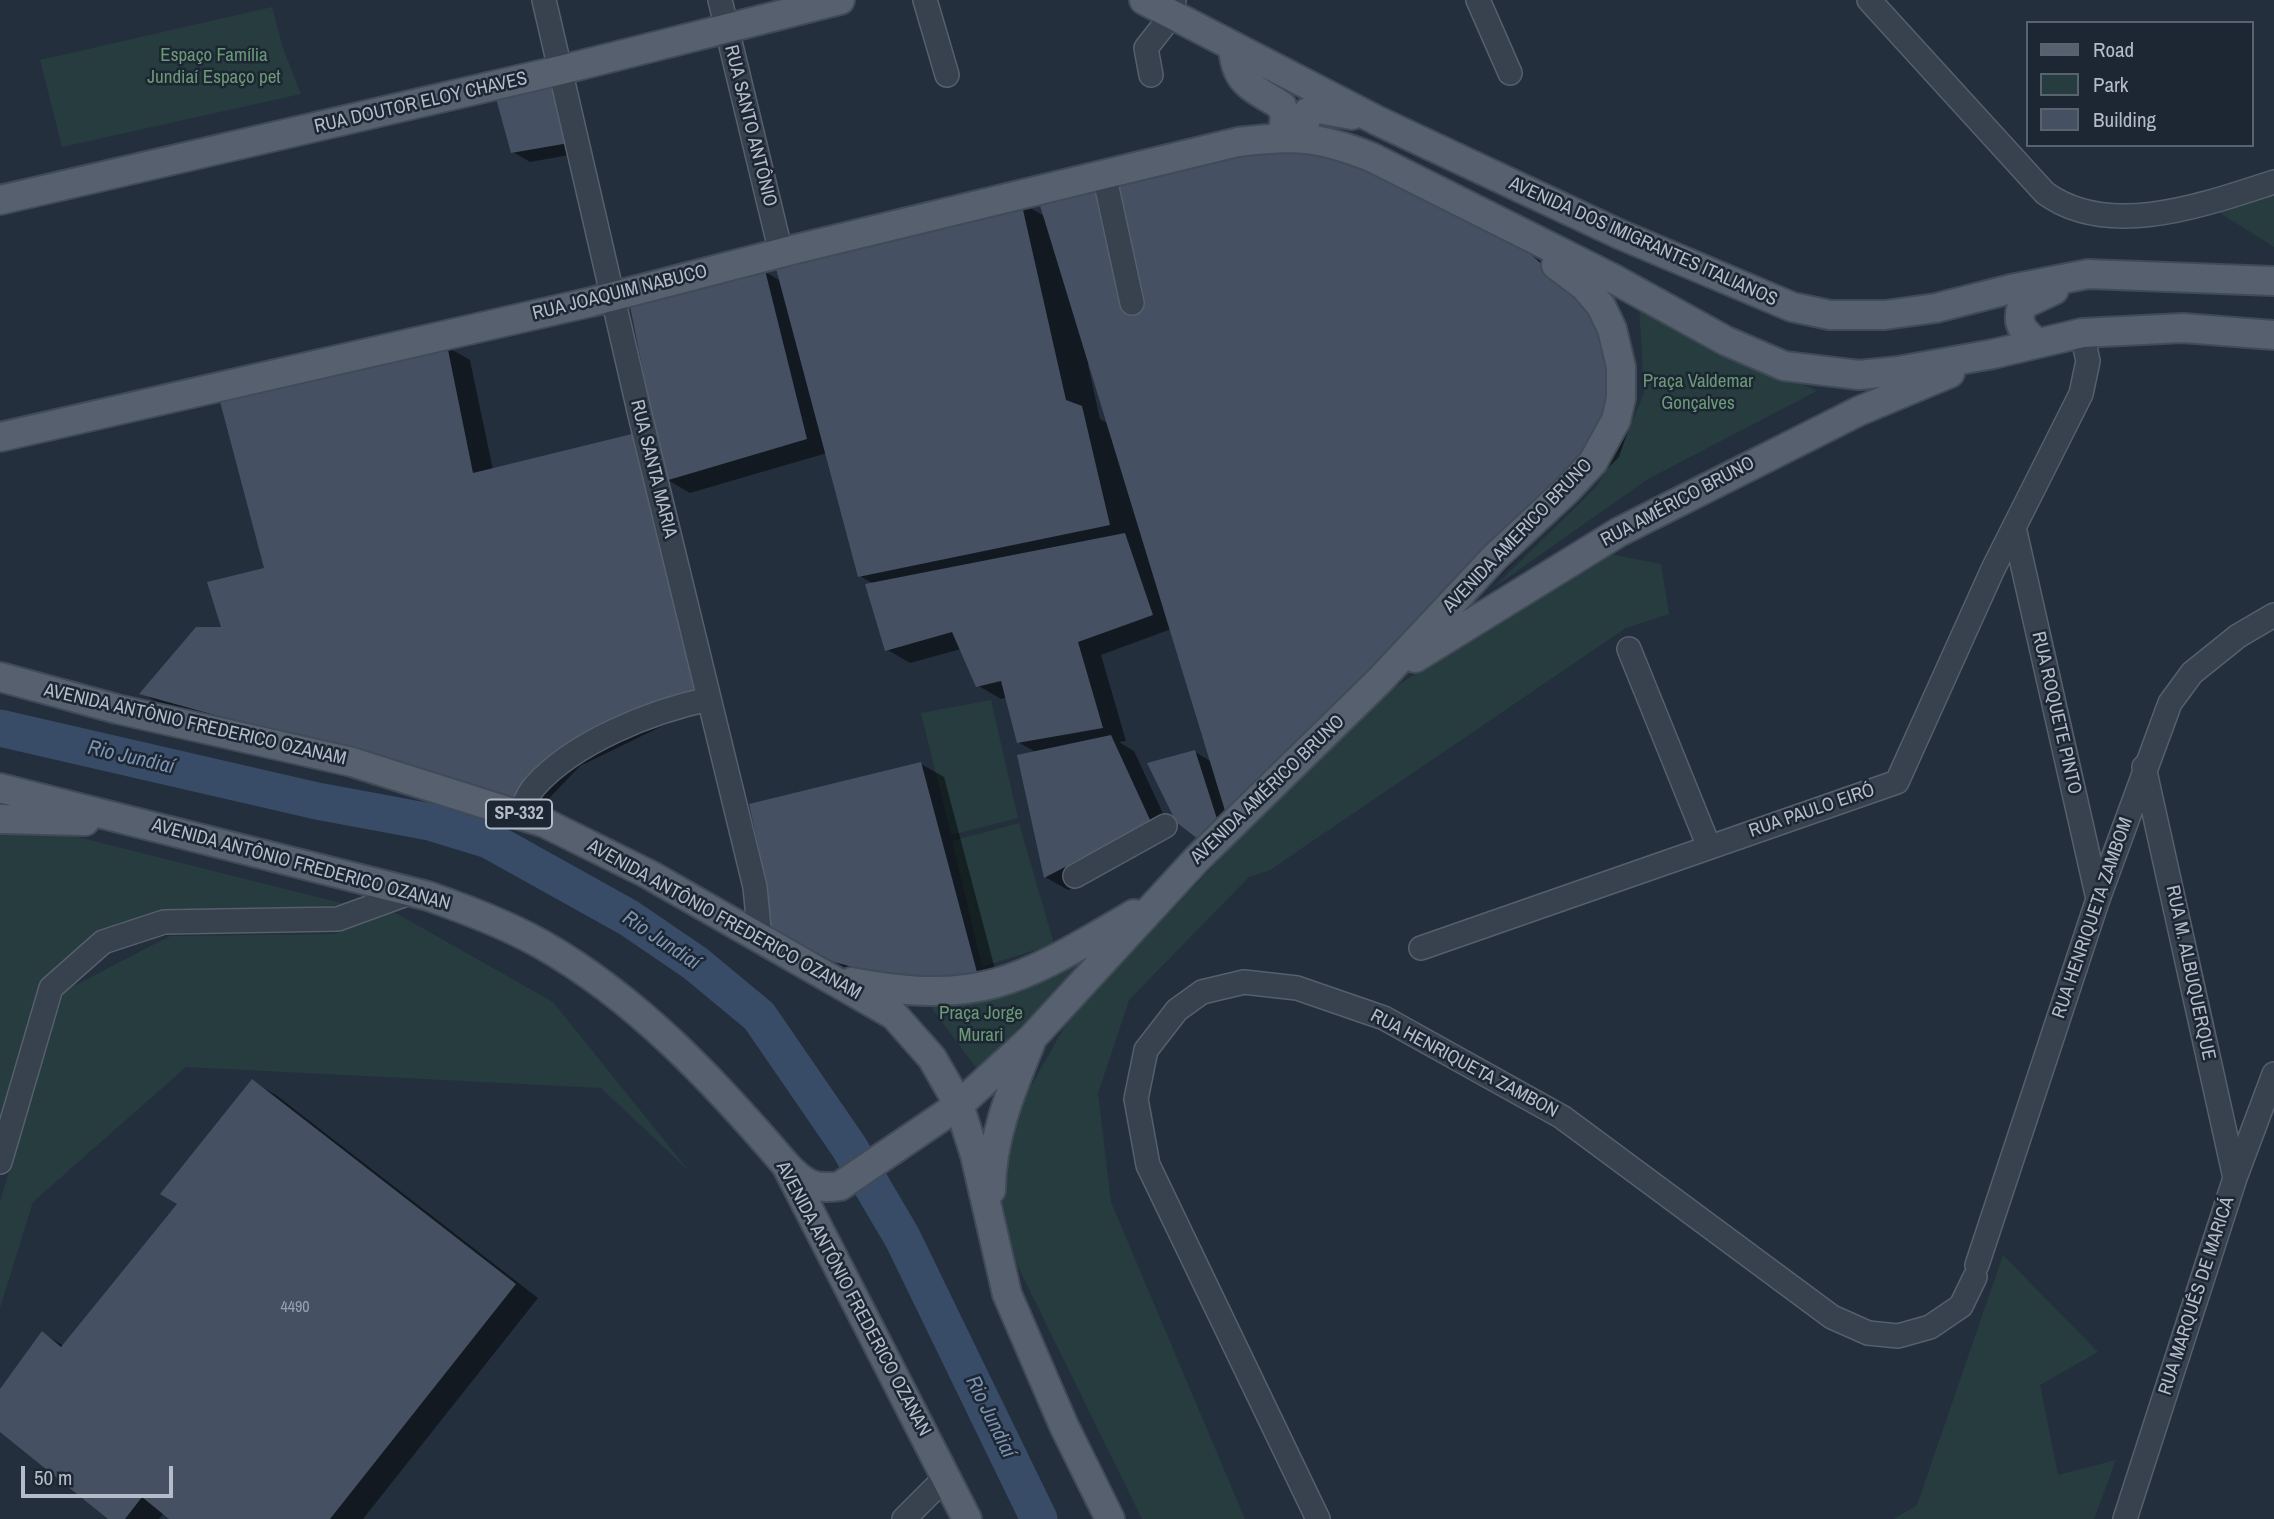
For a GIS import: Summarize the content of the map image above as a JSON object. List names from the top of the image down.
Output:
{
  "streets": {
    "main road": [
      "RUA DOUTOR ELOY CHAVES",
      "AVENIDA DOS IMIGRANTES ITALIANOS",
      "RUA JOAQUIM NABUCO",
      "RUA AMÉRICO BRUNO",
      "AVENIDA AMERICO BRUNO",
      "AVENIDA ANTÔNIO FREDERICO OZANAM",
      "AVENIDA AMÉRICO BRUNO",
      "SP-332",
      "AVENIDA ANTÔNIO FREDERICO OZANAN"
    ],
    "street": [
      "RUA SANTO ANTÔNIO",
      "RUA SANTA MARIA",
      "RUA ROQUETE PINTO",
      "RUA PAULO EIRÓ",
      "RUA HENRIQUETA ZAMBOM",
      "RUA M. ALBUQUERQUE",
      "RUA HENRIQUETA ZAMBON",
      "RUA MARQUÊS DE MARICÁ"
    ]
  },
  "crossings": [
    ["RUA DOUTOR ELOY CHAVES", "RUA SANTO ANTÔNIO"],
    ["RUA DOUTOR ELOY CHAVES", "RUA SANTA MARIA"],
    ["RUA SANTO ANTÔNIO", "RUA JOAQUIM NABUCO"],
    ["RUA JOAQUIM NABUCO", "RUA SANTA MARIA"],
    ["RUA SANTA MARIA", "AVENIDA ANTÔNIO FREDERICO OZANAM"],
    ["RUA AMÉRICO BRUNO", "AVENIDA AMERICO BRUNO"],
    ["RUA AMÉRICO BRUNO", "AVENIDA AMÉRICO BRUNO"],
    ["AVENIDA AMERICO BRUNO", "AVENIDA AMÉRICO BRUNO"],
    ["RUA ROQUETE PINTO", "RUA PAULO EIRÓ"],
    ["RUA ROQUETE PINTO", "RUA HENRIQUETA ZAMBOM"],
    ["RUA HENRIQUETA ZAMBOM", "RUA M. ALBUQUERQUE"],
    ["RUA HENRIQUETA ZAMBOM", "RUA HENRIQUETA ZAMBON"],
    ["RUA M. ALBUQUERQUE", "RUA MARQUÊS DE MARICÁ"]
  ],
  "water": ["Rio Jundiaí"],
  "parks": ["Espaço Família Jundiaí Espaço pet", "Praça Valdemar Gonçalves", "Praça Jorge Murari"],
  "house_numbers": ["4490"],
  "legend": ["Road", "Park", "Building"],
  "scale_bar": "50 m"
}
